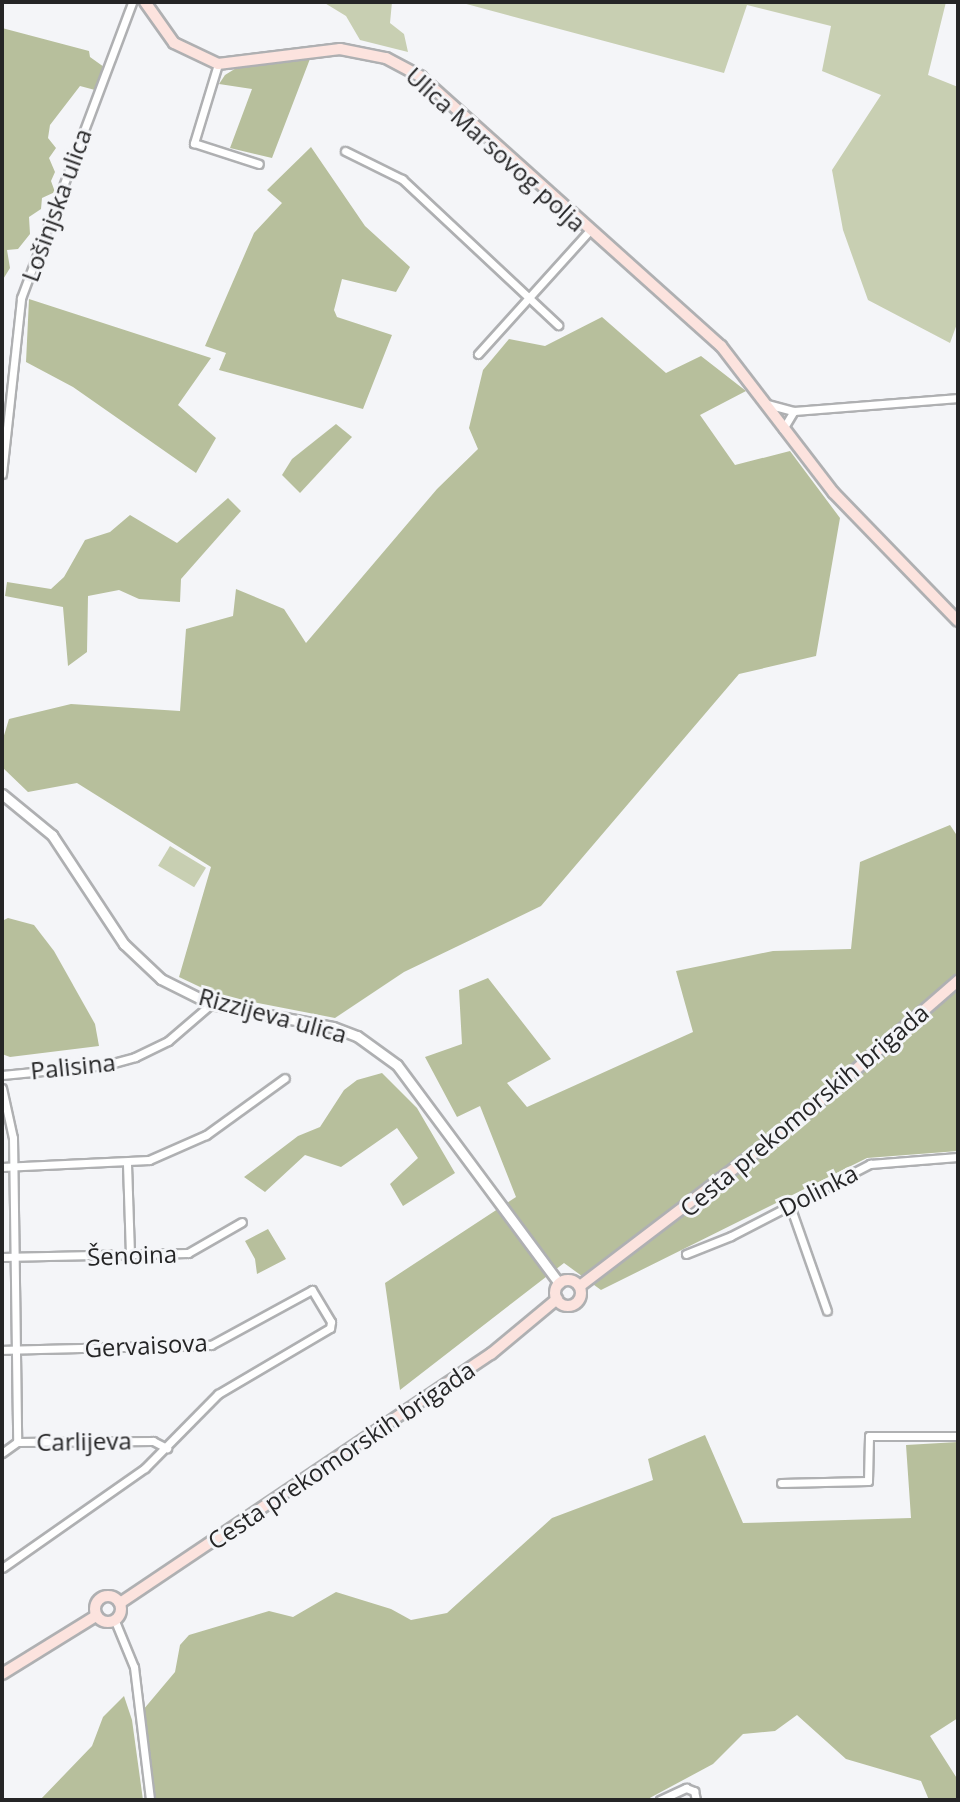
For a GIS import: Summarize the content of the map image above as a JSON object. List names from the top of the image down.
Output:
{
  "streets": {
    "main road": ["Ulica Marsovog polja", "Cesta prekomorskih brigada"],
    "street": [
      "Lošinjska ulica",
      "Rizzijeva ulica",
      "Palisina",
      "Dolinka",
      "Šenoina",
      "Gervaisova",
      "Carlijeva"
    ]
  },
  "crossings": [
    ["Rizzijeva ulica", "Palisina"],
    ["Rizzijeva ulica", "Cesta prekomorskih brigada"],
    ["Gervaisova", "Carlijeva"]
  ]
}
